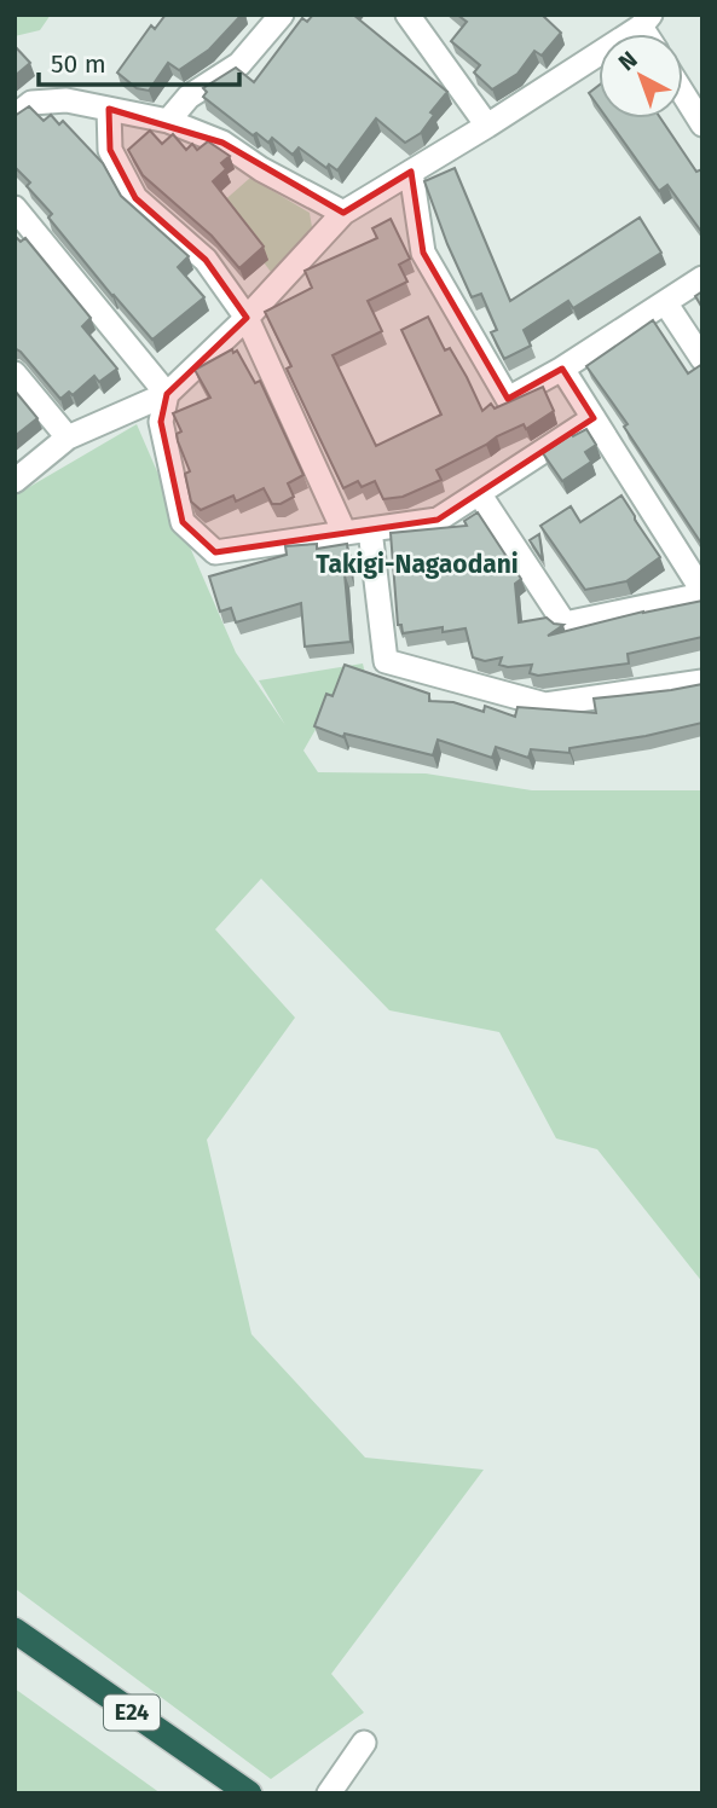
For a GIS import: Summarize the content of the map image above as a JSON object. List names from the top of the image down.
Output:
{
  "streets": {
    "highway": ["E24"]
  },
  "districts": ["Takigi-Nagaodani"],
  "scale_bar": "50 m",
  "north": "top left"
}
